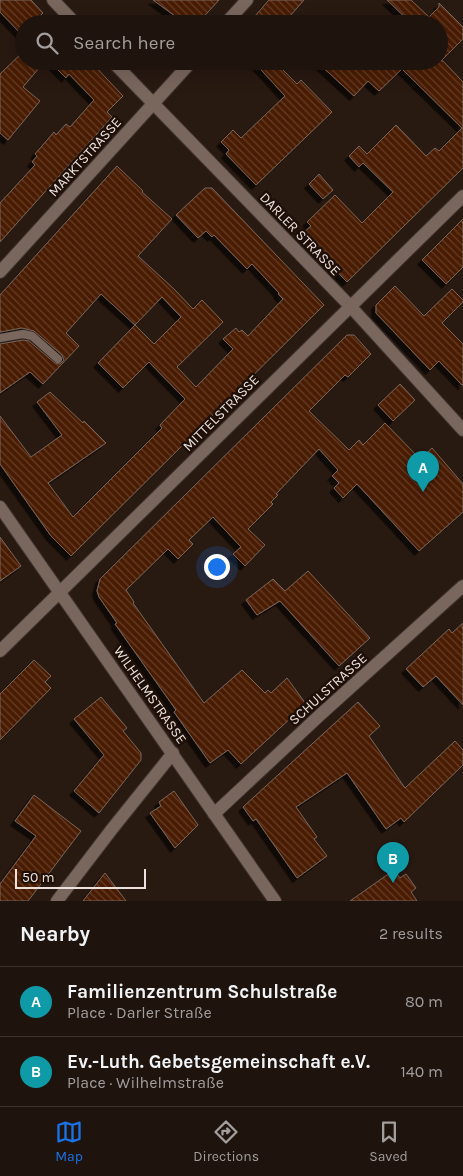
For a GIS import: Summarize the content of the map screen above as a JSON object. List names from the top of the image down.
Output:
{
  "streets": {
    "street": [
      "MARKTSTRASSE",
      "DARLER STRASSE",
      "MITTELSTRASSE",
      "SCHULSTRASSE",
      "WILHELMSTRASSE"
    ]
  },
  "crossings": [
    ["MARKTSTRASSE", "DARLER STRASSE"],
    ["DARLER STRASSE", "MITTELSTRASSE"],
    ["MITTELSTRASSE", "WILHELMSTRASSE"],
    ["SCHULSTRASSE", "WILHELMSTRASSE"]
  ],
  "scale_bar": "50 m",
  "page": {
    "search": "Search here",
    "pins": ["A", "B"],
    "scale": "50 m",
    "heading": ["Nearby", "2 results"],
    "list": [
      {
        "mark": "A",
        "name": "Familienzentrum Schulstraße",
        "note": "Place · Darler Straße",
        "value": "80 m"
      },
      {
        "mark": "B",
        "name": "Ev.-Luth. Gebetsgemeinschaft e.V.",
        "note": "Place · Wilhelmstraße",
        "value": "140 m"
      }
    ],
    "nav": ["Map", "Directions", "Saved"]
  }
}
